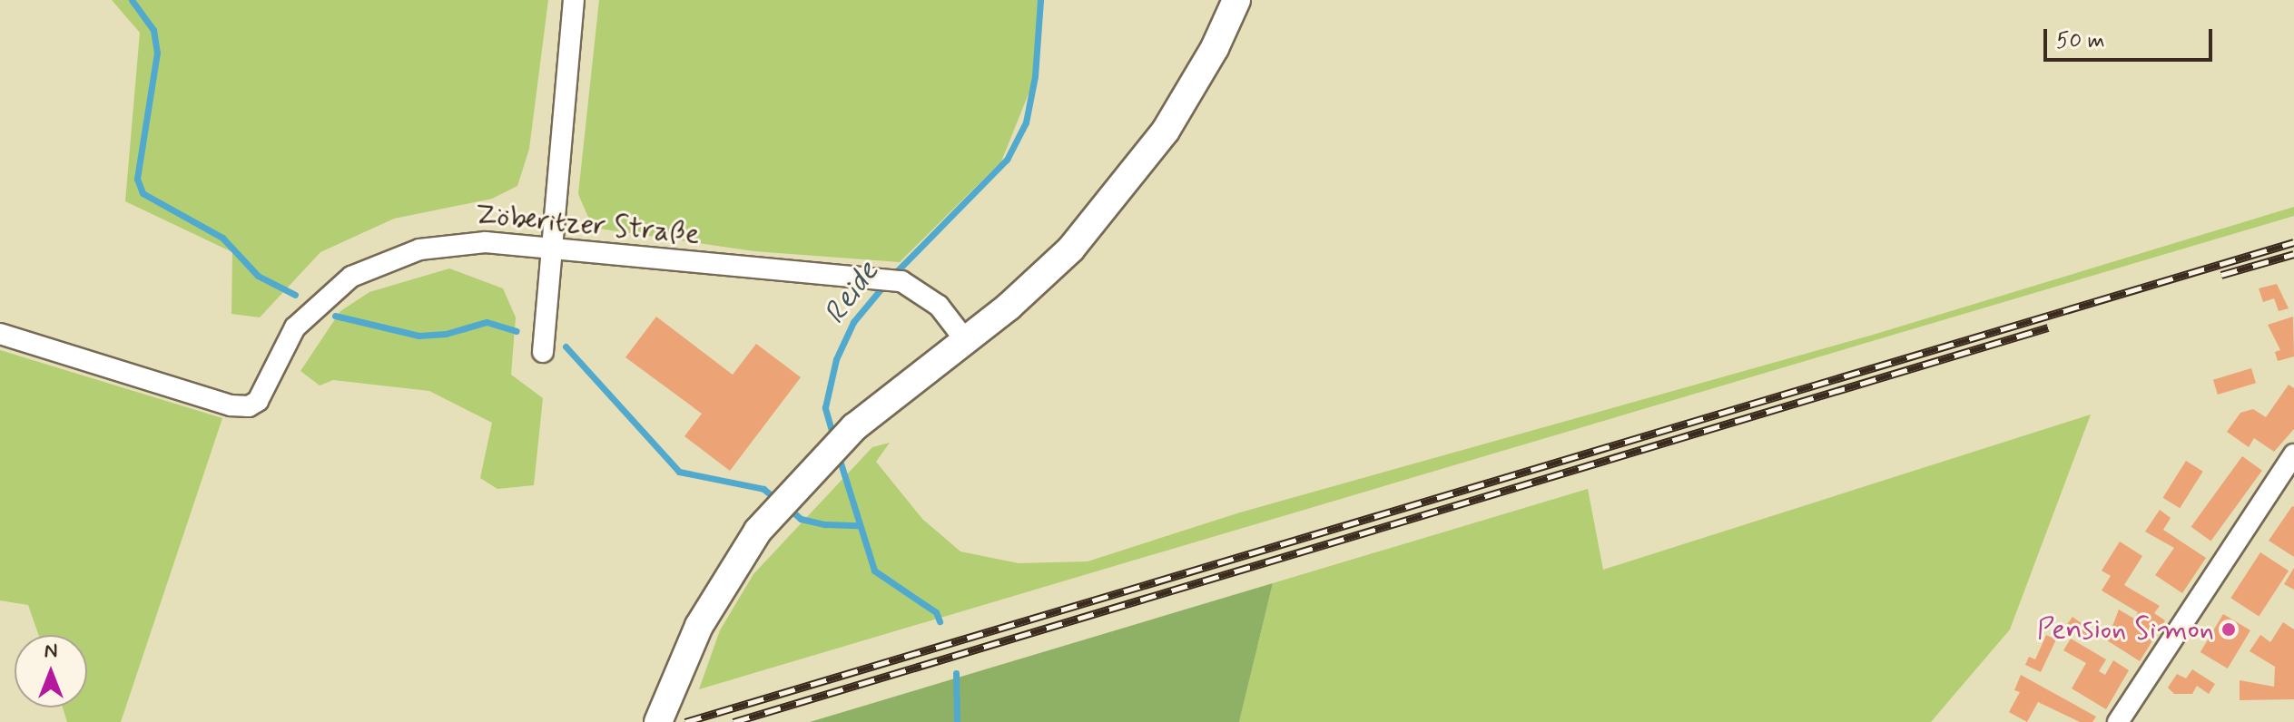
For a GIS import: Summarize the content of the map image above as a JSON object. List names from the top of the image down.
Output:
{
  "streets": {
    "street": ["Zöberitzer Straße"]
  },
  "water": ["Reide"],
  "places": ["Pension Simon"],
  "scale_bar": "50 m",
  "north": "top"
}
